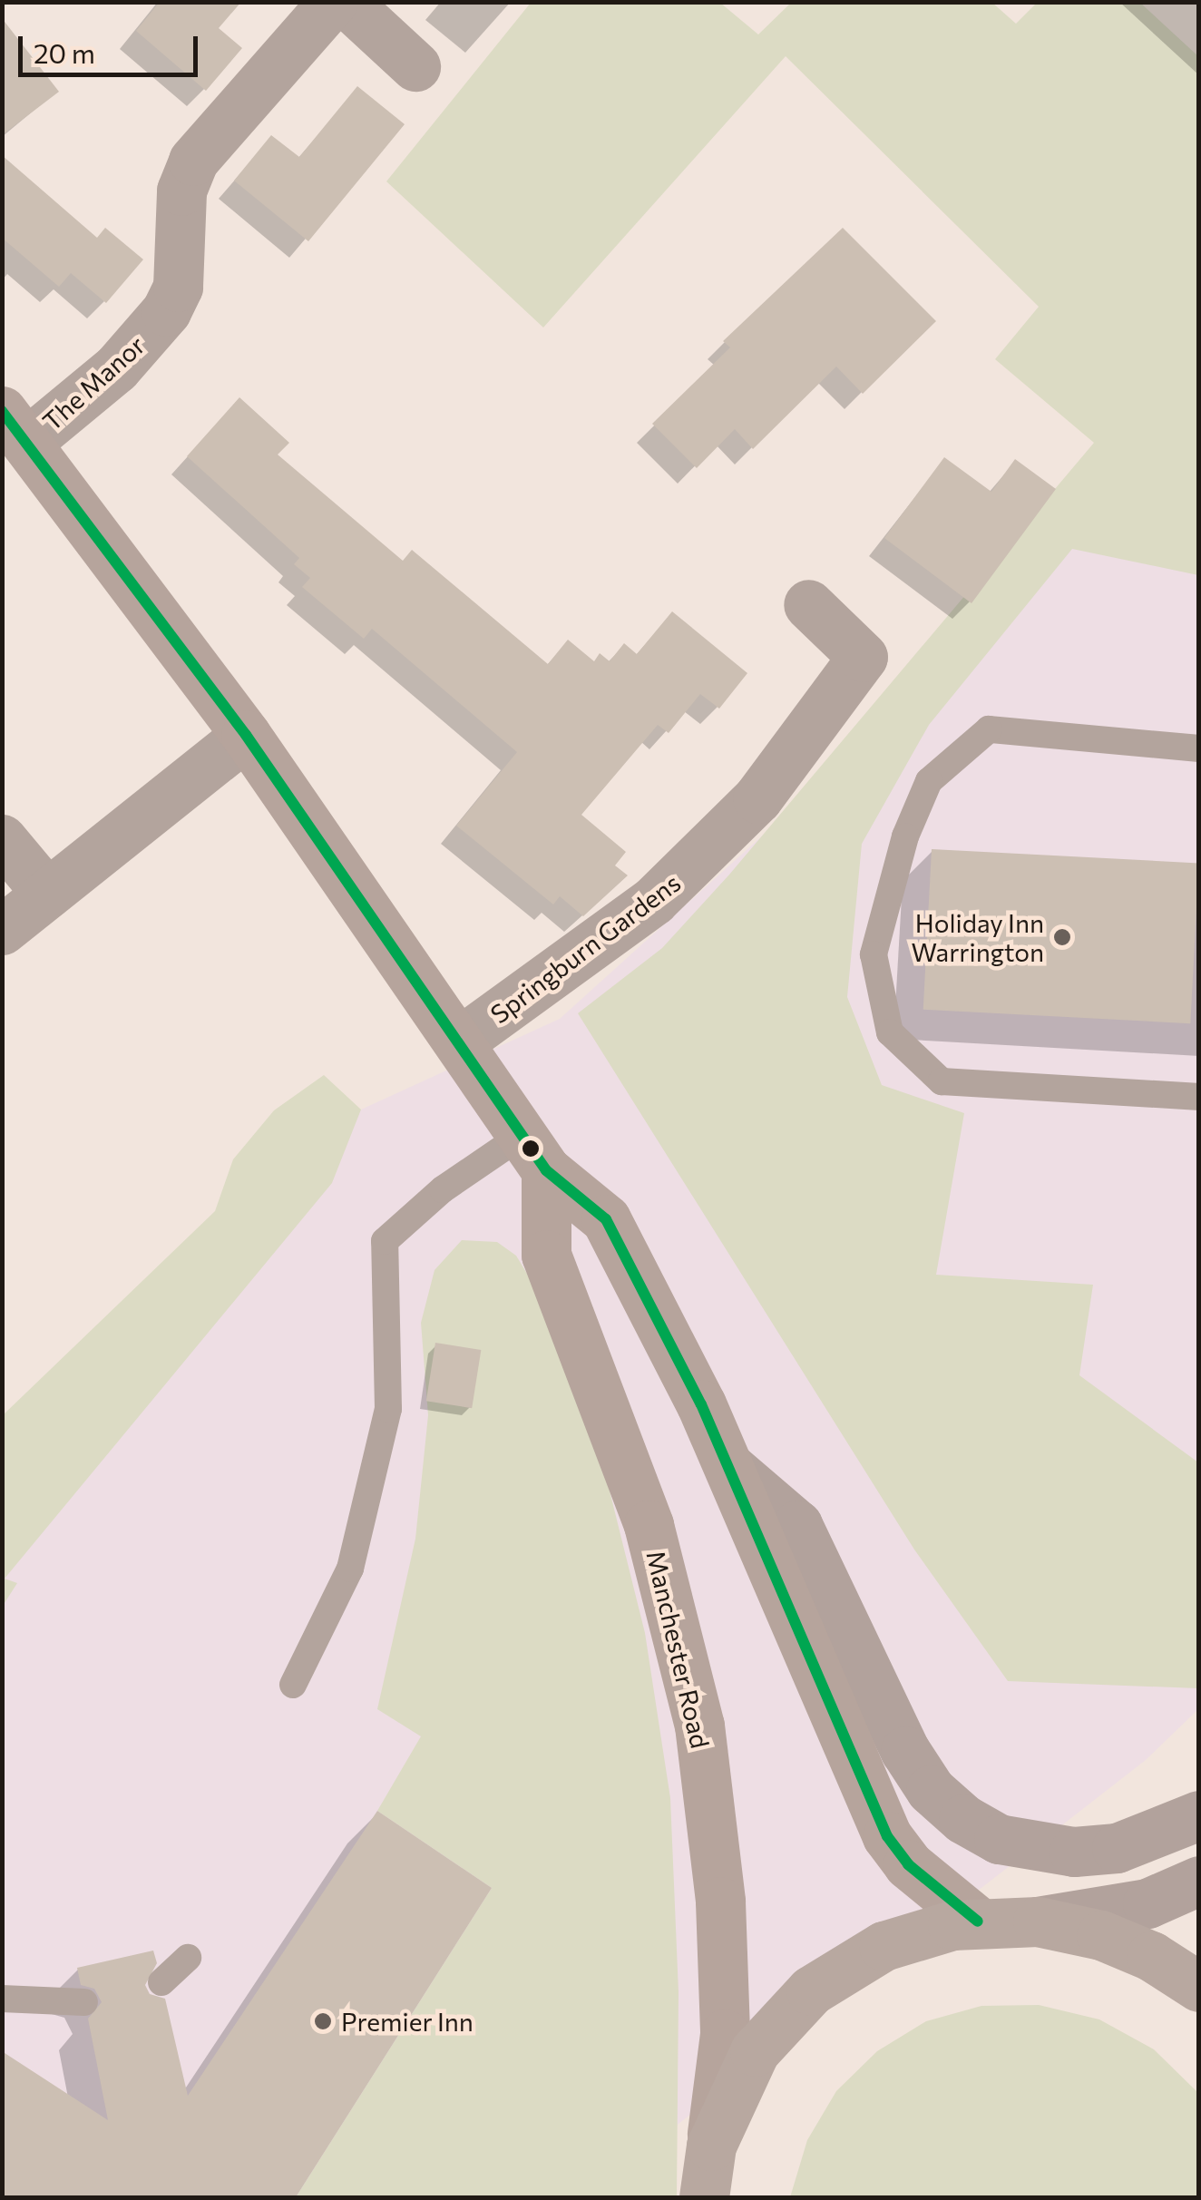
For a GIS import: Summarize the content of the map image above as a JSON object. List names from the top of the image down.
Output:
{
  "streets": {
    "main road": ["Manchester Road"],
    "street": ["The Manor", "Springburn Gardens"]
  },
  "places": ["Holiday Inn Warrington", "Premier Inn"],
  "scale_bar": "20 m"
}
